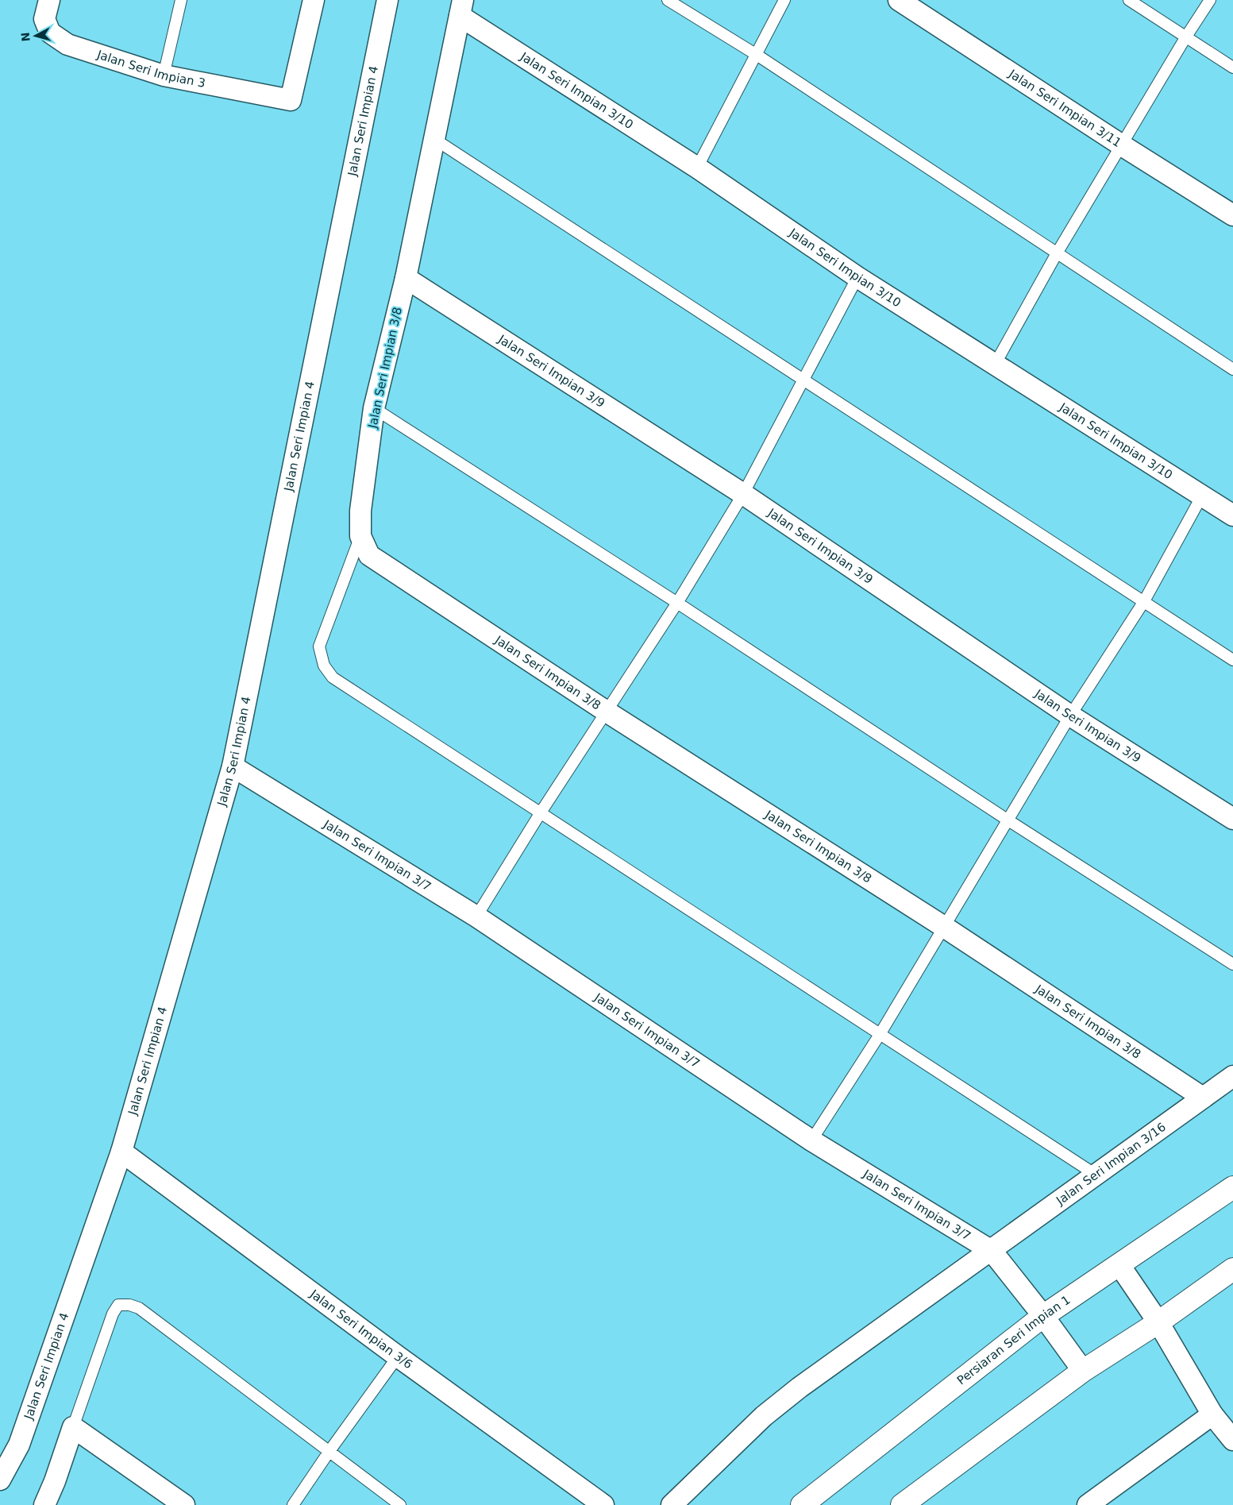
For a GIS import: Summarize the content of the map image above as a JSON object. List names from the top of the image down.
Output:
{
  "streets": {
    "street": [
      "Jalan Seri Impian 3",
      "Jalan Seri Impian 3/10",
      "Jalan Seri Impian 3/11",
      "Jalan Seri Impian 4",
      "Jalan Seri Impian 3/8",
      "Jalan Seri Impian 3/9",
      "Jalan Seri Impian 3/7",
      "Jalan Seri Impian 3/16",
      "Jalan Seri Impian 3/6",
      "Persiaran Seri Impian 1"
    ]
  },
  "crossings": [
    ["Jalan Seri Impian 3/10", "Jalan Seri Impian 3/8"],
    ["Jalan Seri Impian 4", "Jalan Seri Impian 3/7"],
    ["Jalan Seri Impian 4", "Jalan Seri Impian 3/6"],
    ["Jalan Seri Impian 3/8", "Jalan Seri Impian 3/9"],
    ["Jalan Seri Impian 3/8", "Jalan Seri Impian 3/16"],
    ["Jalan Seri Impian 3/7", "Jalan Seri Impian 3/16"],
    ["Jalan Seri Impian 3/7", "Persiaran Seri Impian 1"]
  ],
  "north": "left"
}
